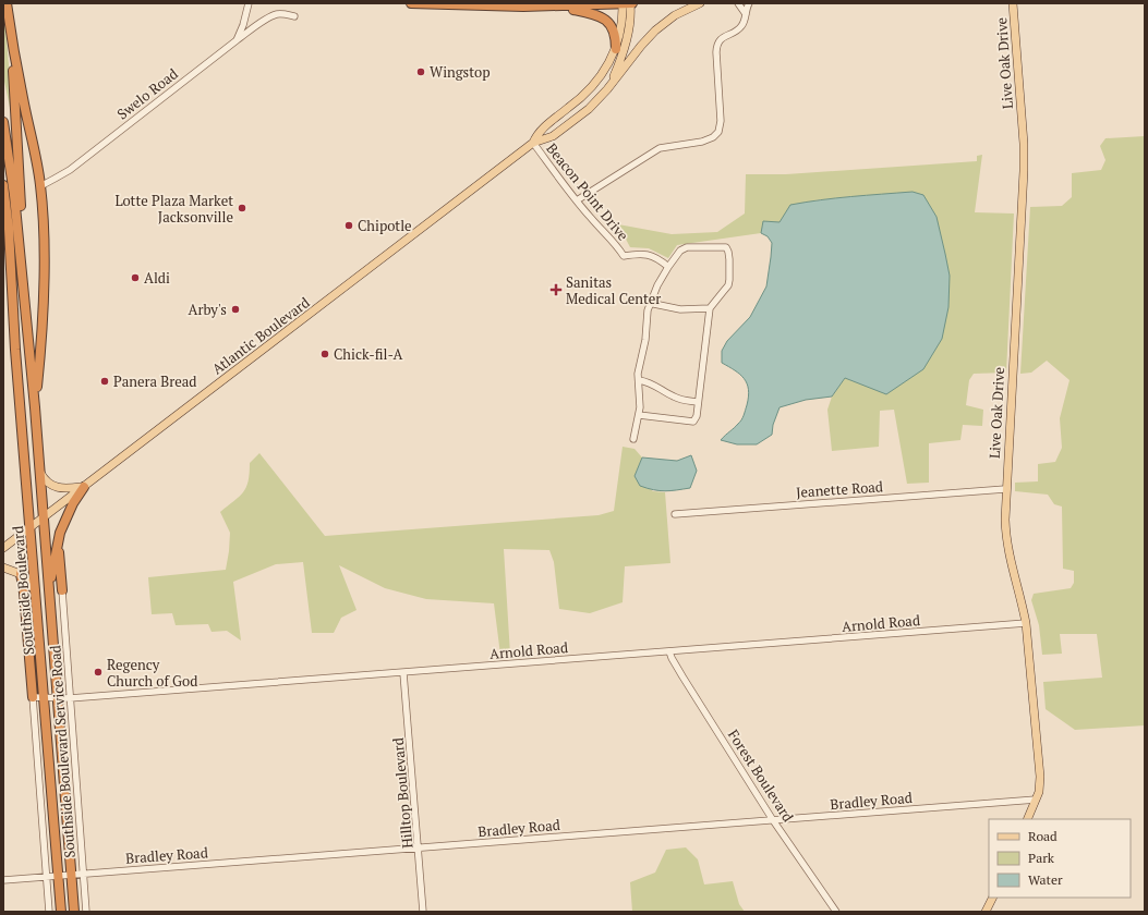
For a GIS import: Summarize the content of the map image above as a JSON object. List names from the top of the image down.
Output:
{
  "streets": {
    "highway": ["Southside Boulevard"],
    "main road": ["Live Oak Drive", "Atlantic Boulevard"],
    "street": [
      "Swelo Road",
      "Beacon Point Drive",
      "Jeanette Road",
      "Arnold Road",
      "Southside Boulevard Service Road",
      "Forest Boulevard",
      "Hilltop Boulevard",
      "Bradley Road"
    ]
  },
  "crossings": [
    ["Live Oak Drive", "Jeanette Road"],
    ["Live Oak Drive", "Arnold Road"],
    ["Live Oak Drive", "Bradley Road"],
    ["Beacon Point Drive", "Atlantic Boulevard"],
    ["Atlantic Boulevard", "Southside Boulevard"],
    ["Southside Boulevard", "Arnold Road"],
    ["Southside Boulevard", "Bradley Road"],
    ["Arnold Road", "Southside Boulevard Service Road"],
    ["Arnold Road", "Forest Boulevard"],
    ["Arnold Road", "Hilltop Boulevard"],
    ["Southside Boulevard Service Road", "Bradley Road"],
    ["Forest Boulevard", "Bradley Road"],
    ["Hilltop Boulevard", "Bradley Road"]
  ],
  "places": {
    "other": [
      "Wingstop",
      "Lotte Plaza Market Jacksonville",
      "Chipotle",
      "Aldi",
      "Arby's",
      "Chick-fil-A",
      "Panera Bread",
      "Regency Church of God"
    ],
    "health": ["Sanitas Medical Center"]
  },
  "legend": ["Road", "Park", "Water"]
}
